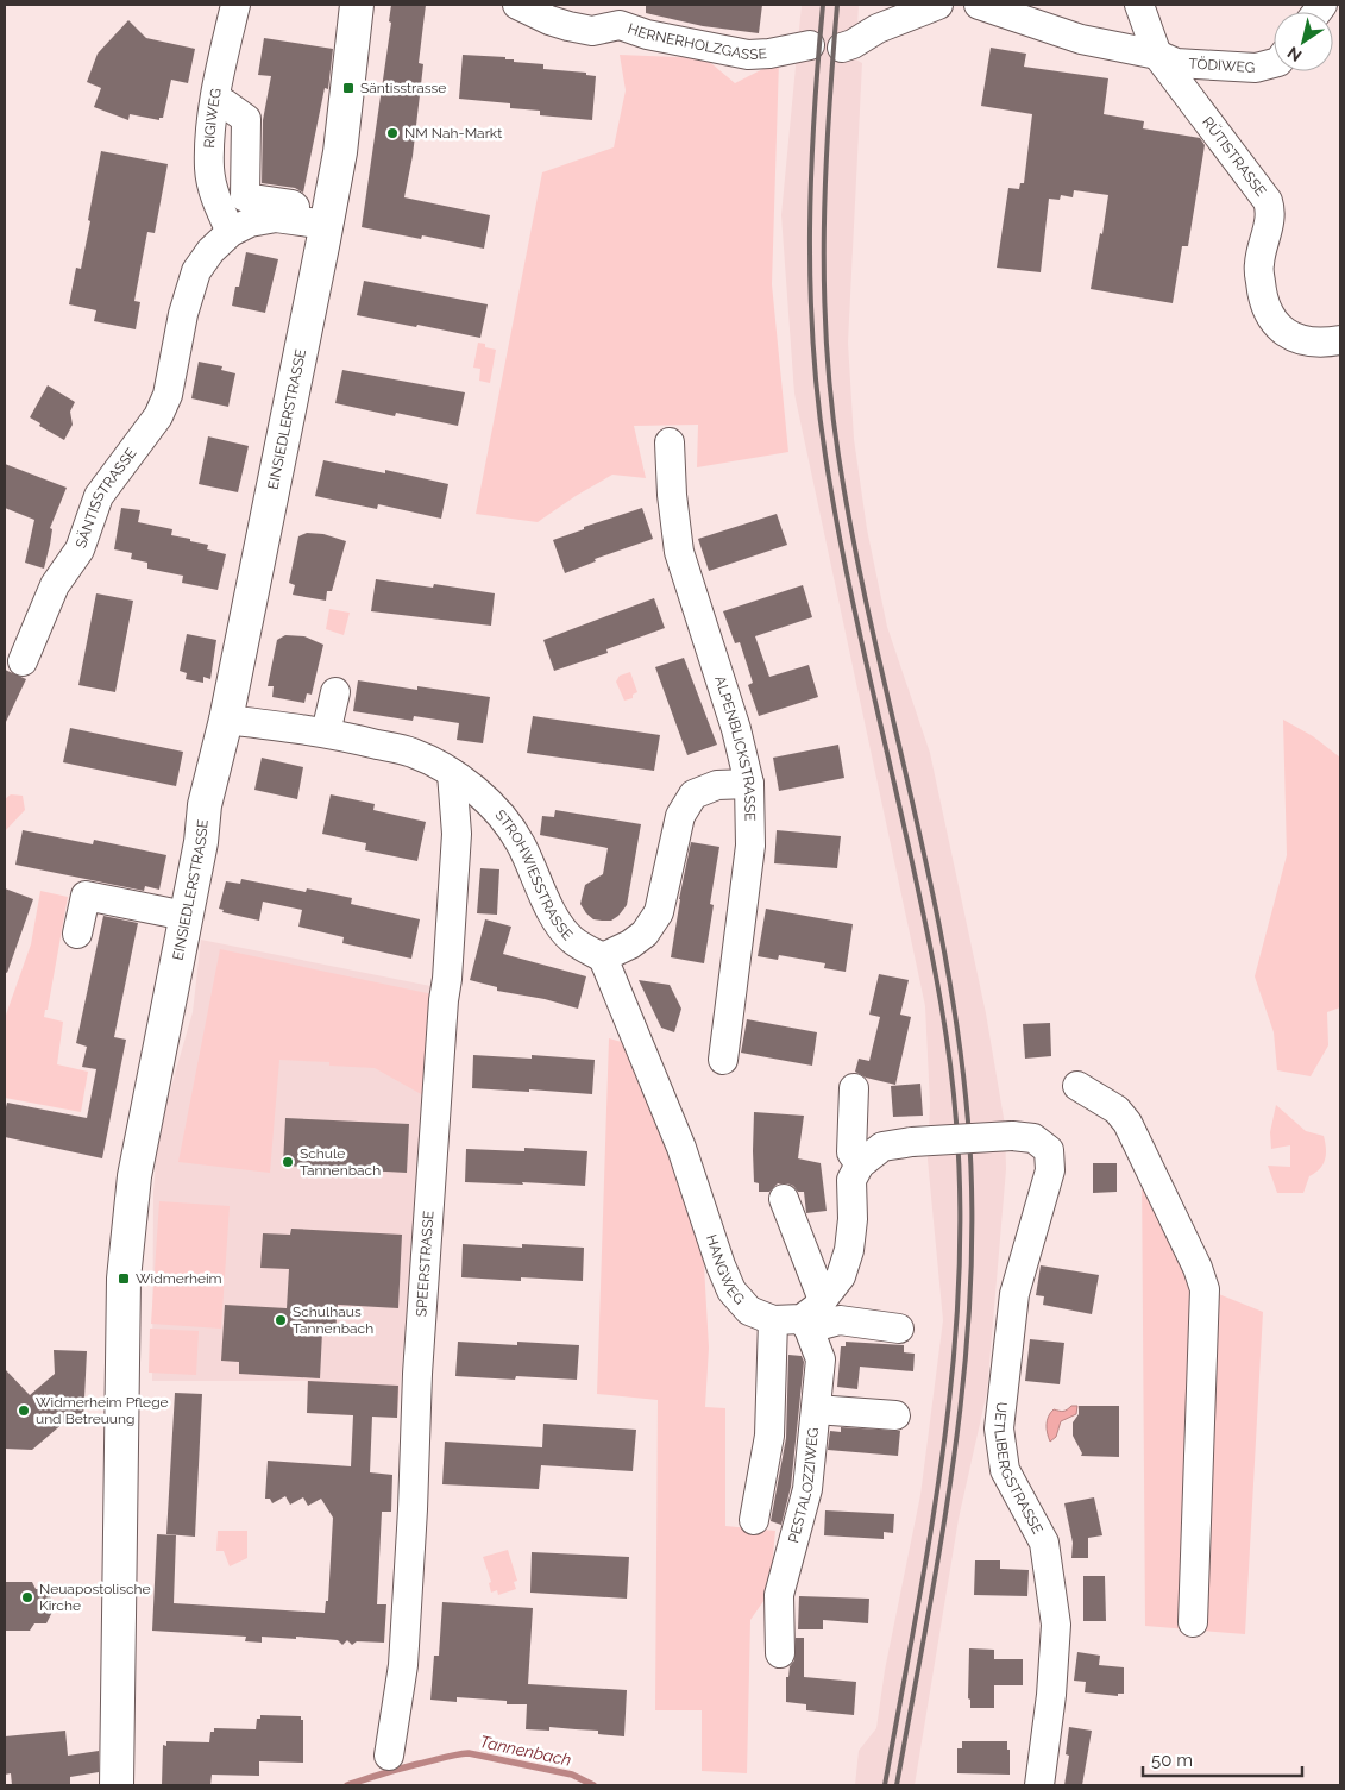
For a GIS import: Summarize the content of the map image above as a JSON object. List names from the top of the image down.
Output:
{
  "streets": {
    "main road": ["EINSIEDLERSTRASSE"],
    "street": [
      "HERNERHOLZGASSE",
      "TÖDIWEG",
      "RIGIWEG",
      "RÜTISTRASSE",
      "SÄNTISSTRASSE",
      "ALPENBLICKSTRASSE",
      "STROHWIESSTRASSE",
      "SPEERSTRASSE",
      "HANGWEG",
      "UETLIBERGSTRASSE",
      "PESTALOZZIWEG"
    ]
  },
  "crossings": [
    ["TÖDIWEG", "RÜTISTRASSE"],
    ["RIGIWEG", "SÄNTISSTRASSE"],
    ["EINSIEDLERSTRASSE", "SÄNTISSTRASSE"],
    ["EINSIEDLERSTRASSE", "STROHWIESSTRASSE"],
    ["STROHWIESSTRASSE", "SPEERSTRASSE"],
    ["STROHWIESSTRASSE", "HANGWEG"],
    ["HANGWEG", "PESTALOZZIWEG"]
  ],
  "water": ["Tannenbach"],
  "places": {
    "transit": ["Säntisstrasse", "Widmerheim"],
    "other": [
      "NM Nah-Markt",
      "Schule Tannenbach",
      "Schulhaus Tannenbach",
      "Widmerheim Pflege und Betreuung",
      "Neuapostolische Kirche"
    ]
  },
  "scale_bar": "50 m",
  "north": "bottom left"
}
